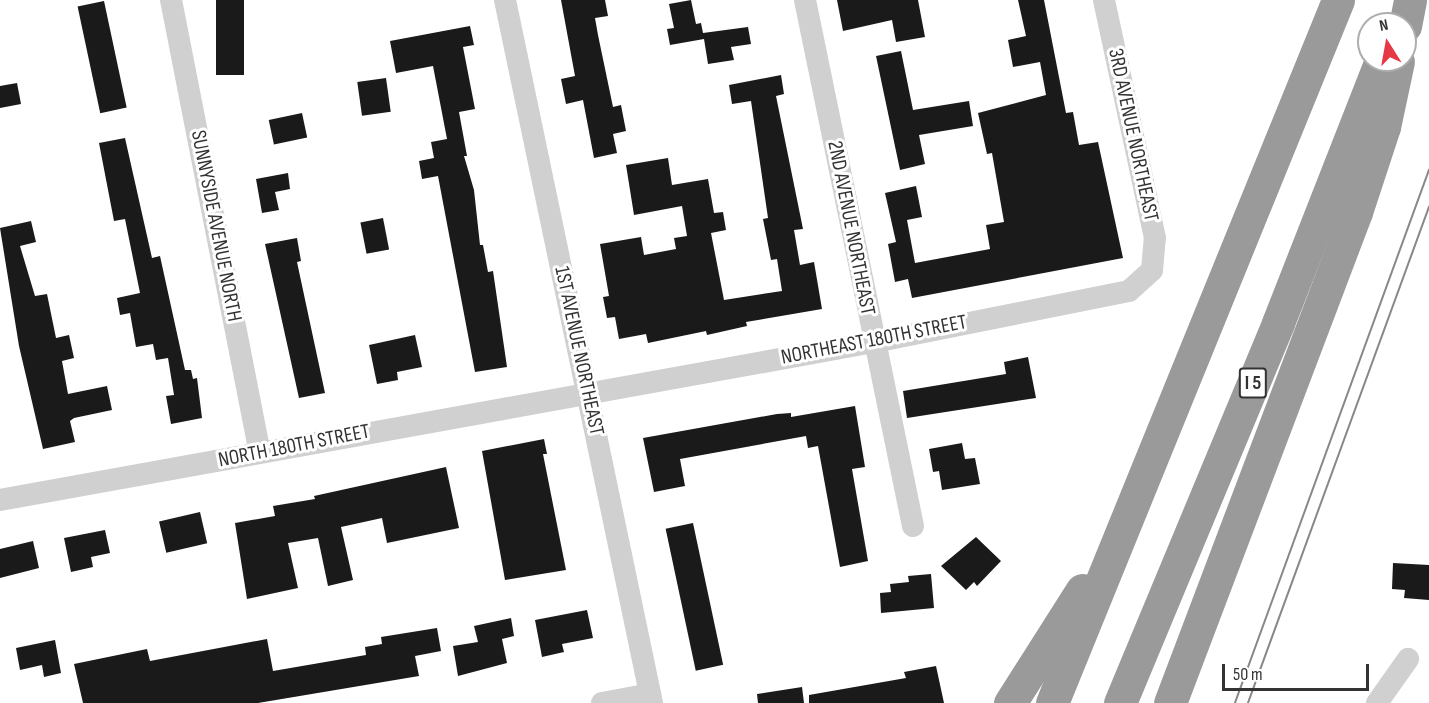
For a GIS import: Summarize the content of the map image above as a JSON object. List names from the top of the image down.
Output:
{
  "streets": {
    "highway": ["I 5"],
    "street": [
      "3RD AVENUE NORTHEAST",
      "SUNNYSIDE AVENUE NORTH",
      "2ND AVENUE NORTHEAST",
      "NORTHEAST 180TH STREET",
      "1ST AVENUE NORTHEAST",
      "NORTH 180TH STREET"
    ]
  },
  "crossings": [
    ["3RD AVENUE NORTHEAST", "NORTHEAST 180TH STREET"],
    ["SUNNYSIDE AVENUE NORTH", "NORTH 180TH STREET"],
    ["2ND AVENUE NORTHEAST", "NORTHEAST 180TH STREET"],
    ["NORTHEAST 180TH STREET", "1ST AVENUE NORTHEAST"],
    ["NORTHEAST 180TH STREET", "NORTH 180TH STREET"],
    ["1ST AVENUE NORTHEAST", "NORTH 180TH STREET"]
  ],
  "scale_bar": "50 m",
  "north": "top"
}
